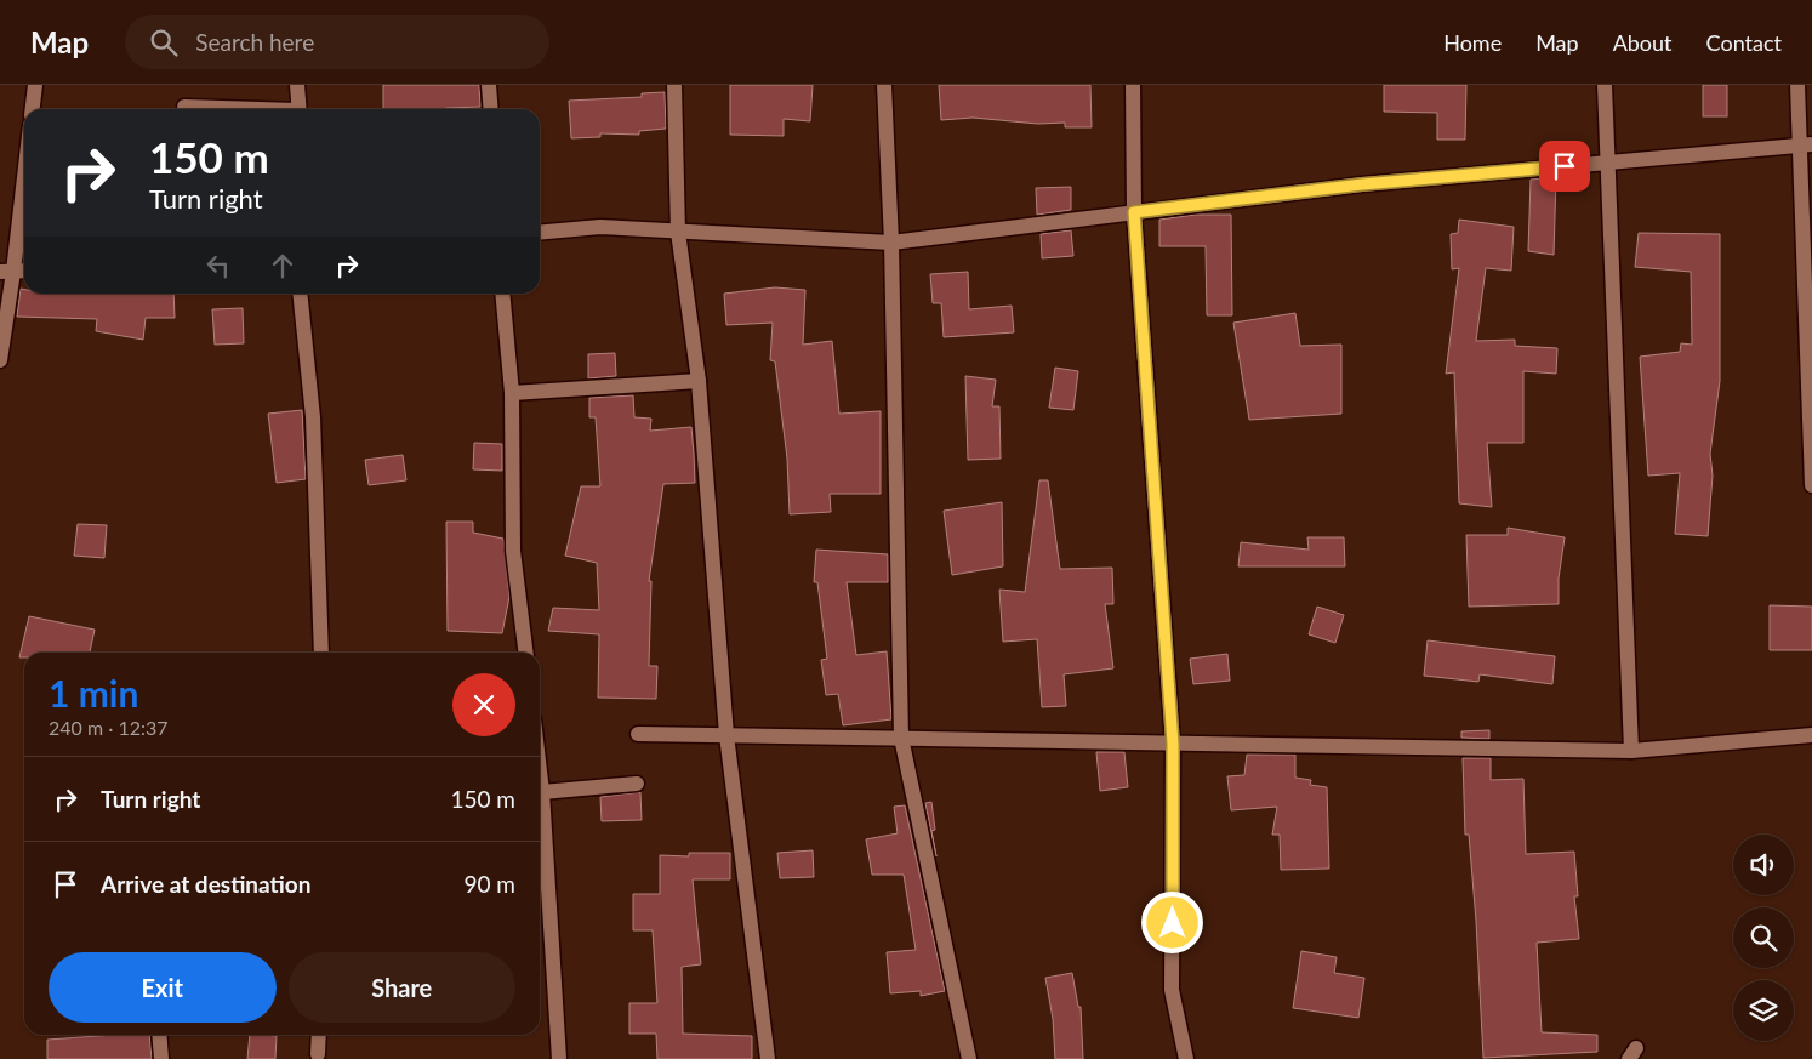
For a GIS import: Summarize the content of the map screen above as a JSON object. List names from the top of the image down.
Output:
{
  "page": {
    "header": "Map",
    "search": "Search here",
    "nav": [
      "Home",
      "Map",
      "About",
      "Contact"
    ],
    "turn": ["150 m", "Turn right"],
    "heading": ["1 min", "240 m · 12:37"],
    "list": [
      {
        "name": "Turn right",
        "value": "150 m"
      },
      {
        "name": "Arrive at destination",
        "value": "90 m"
      }
    ],
    "buttons": ["Exit", "Share"]
  }
}
